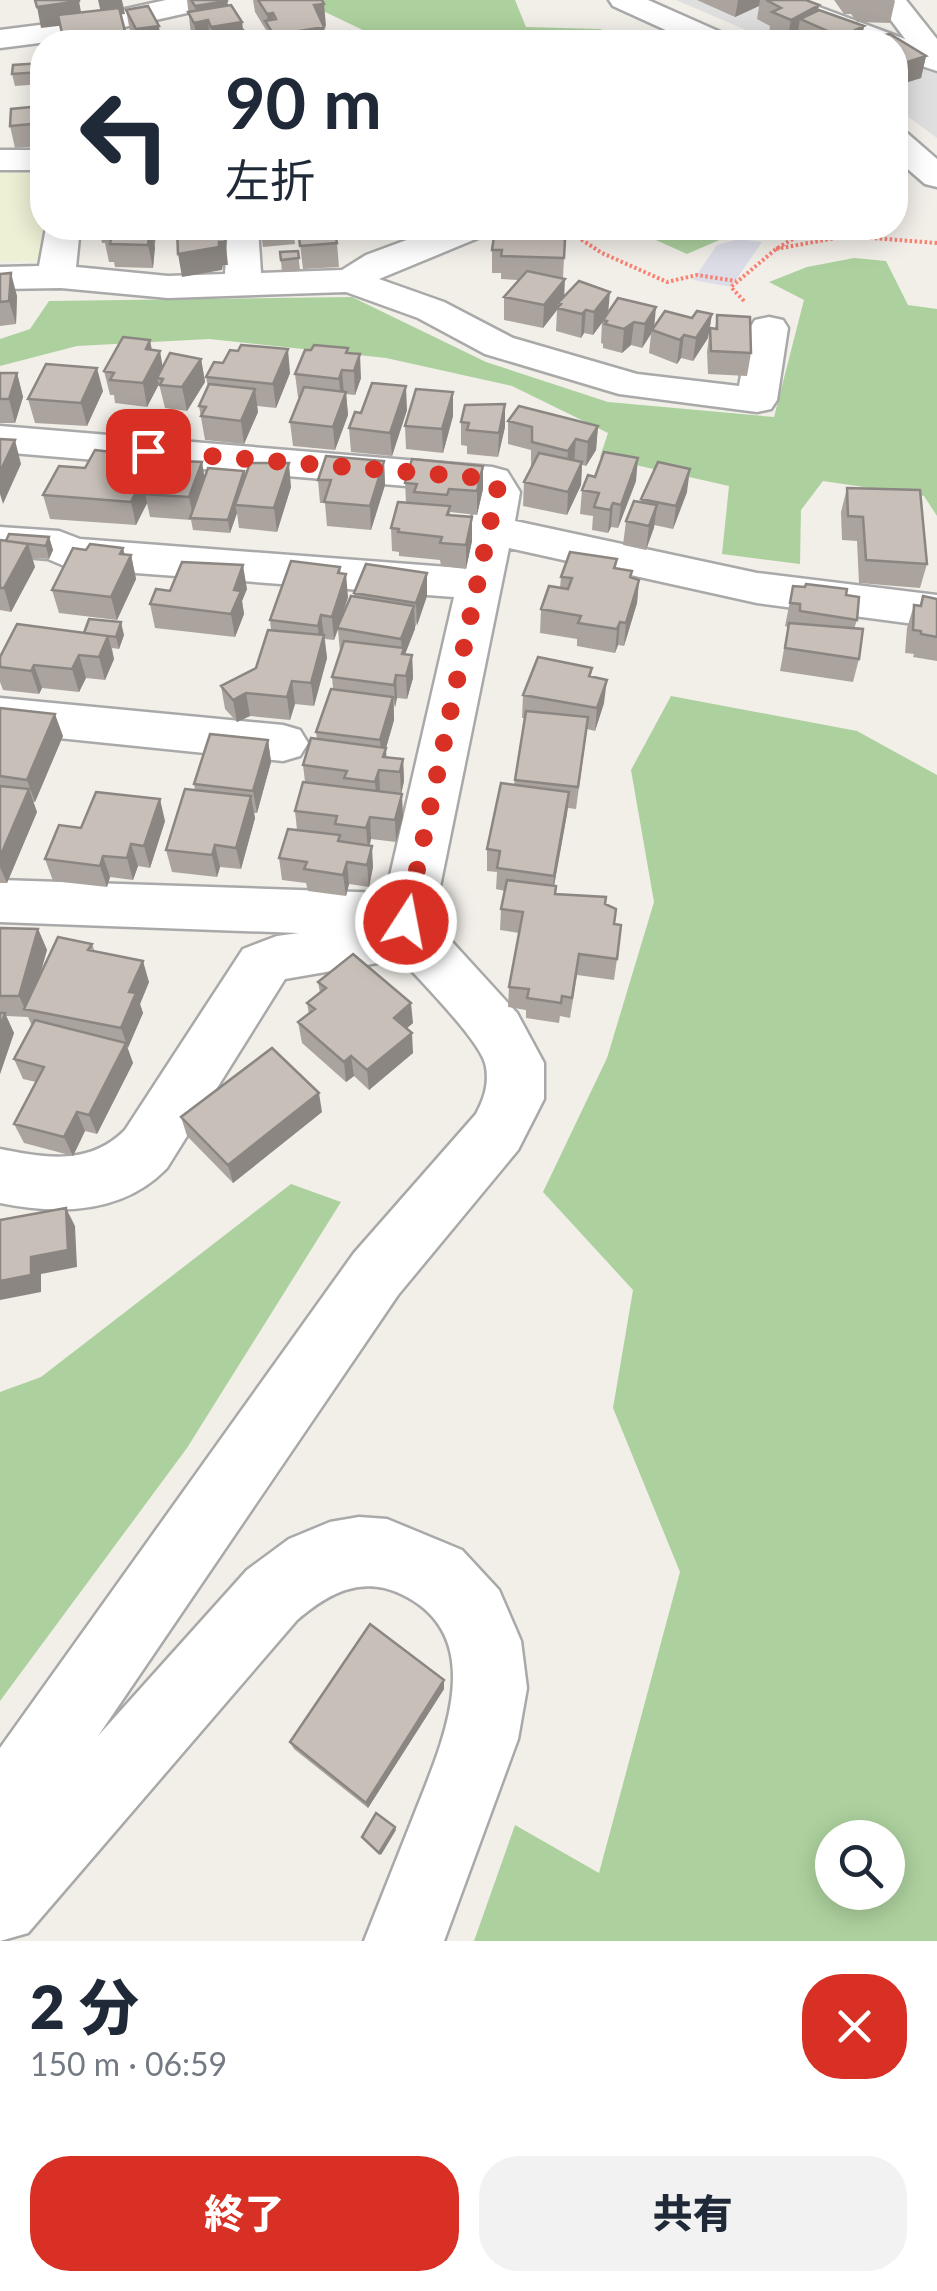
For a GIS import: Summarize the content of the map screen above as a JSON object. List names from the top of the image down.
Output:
{
  "page": {
    "turn": ["90 m", "左折"],
    "heading": ["2 分", "150 m · 06:59"],
    "buttons": ["終了", "共有"]
  }
}
